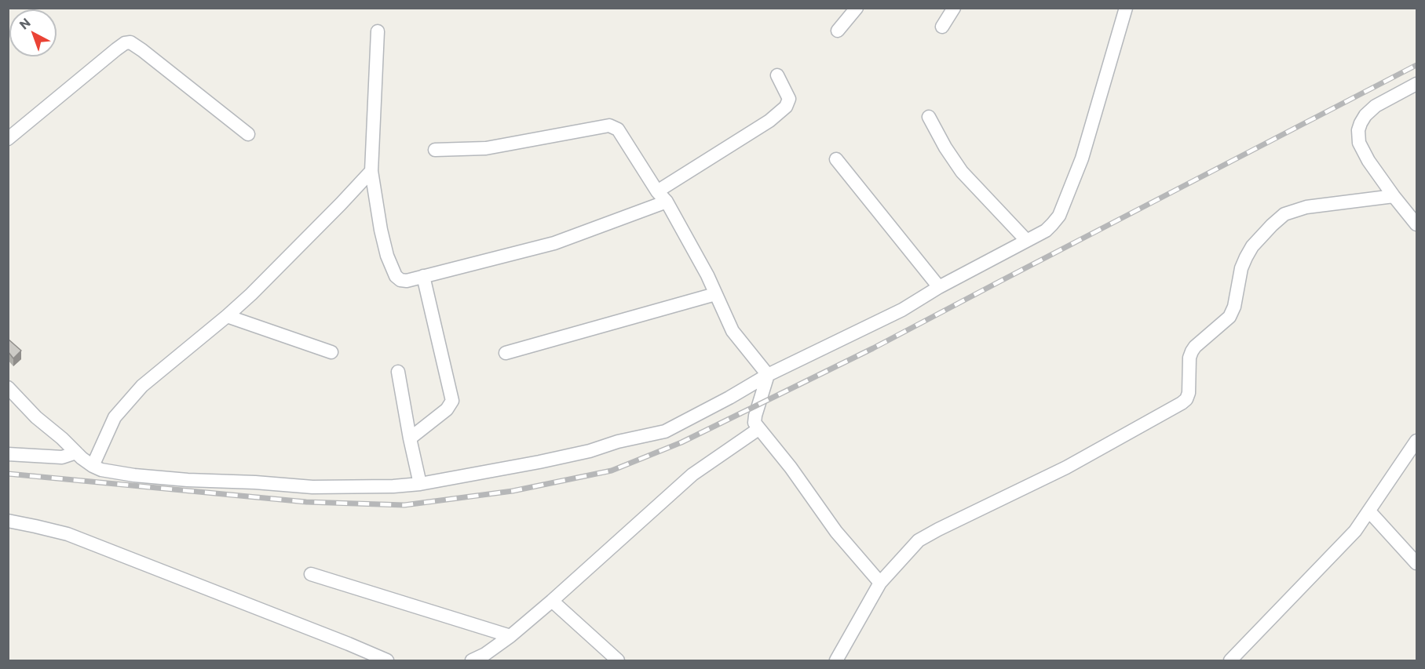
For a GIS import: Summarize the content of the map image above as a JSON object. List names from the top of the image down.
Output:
{
  "north": "top left"
}
